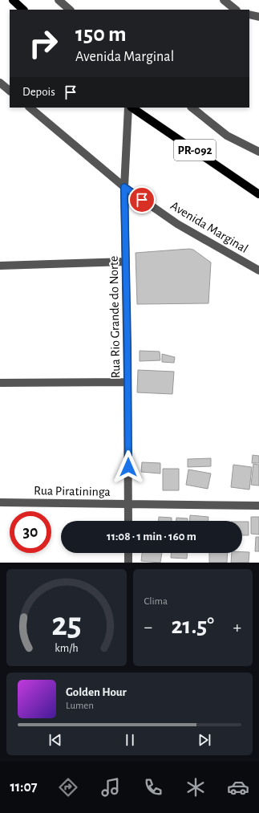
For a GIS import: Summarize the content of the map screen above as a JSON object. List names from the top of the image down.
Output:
{
  "streets": {
    "main road": ["PR-092"],
    "street": ["Avenida Marginal", "Rua Rio Grande do Norte", "Rua Piratininga"]
  },
  "crossings": [
    ["Avenida Marginal", "Rua Rio Grande do Norte"],
    ["Rua Rio Grande do Norte", "Rua Piratininga"]
  ],
  "page": {
    "turn": ["150 m", "Avenida Marginal"],
    "then": "Depois",
    "limit": "30",
    "trip": "11:08 · 1 min · 160 m",
    "tile": "Clima",
    "heat": ["−", "21.5°", "+"],
    "song": ["Golden Hour", "Lumen"],
    "tabs": "11:07",
    "gauge": ["25", "km/h"]
  }
}
